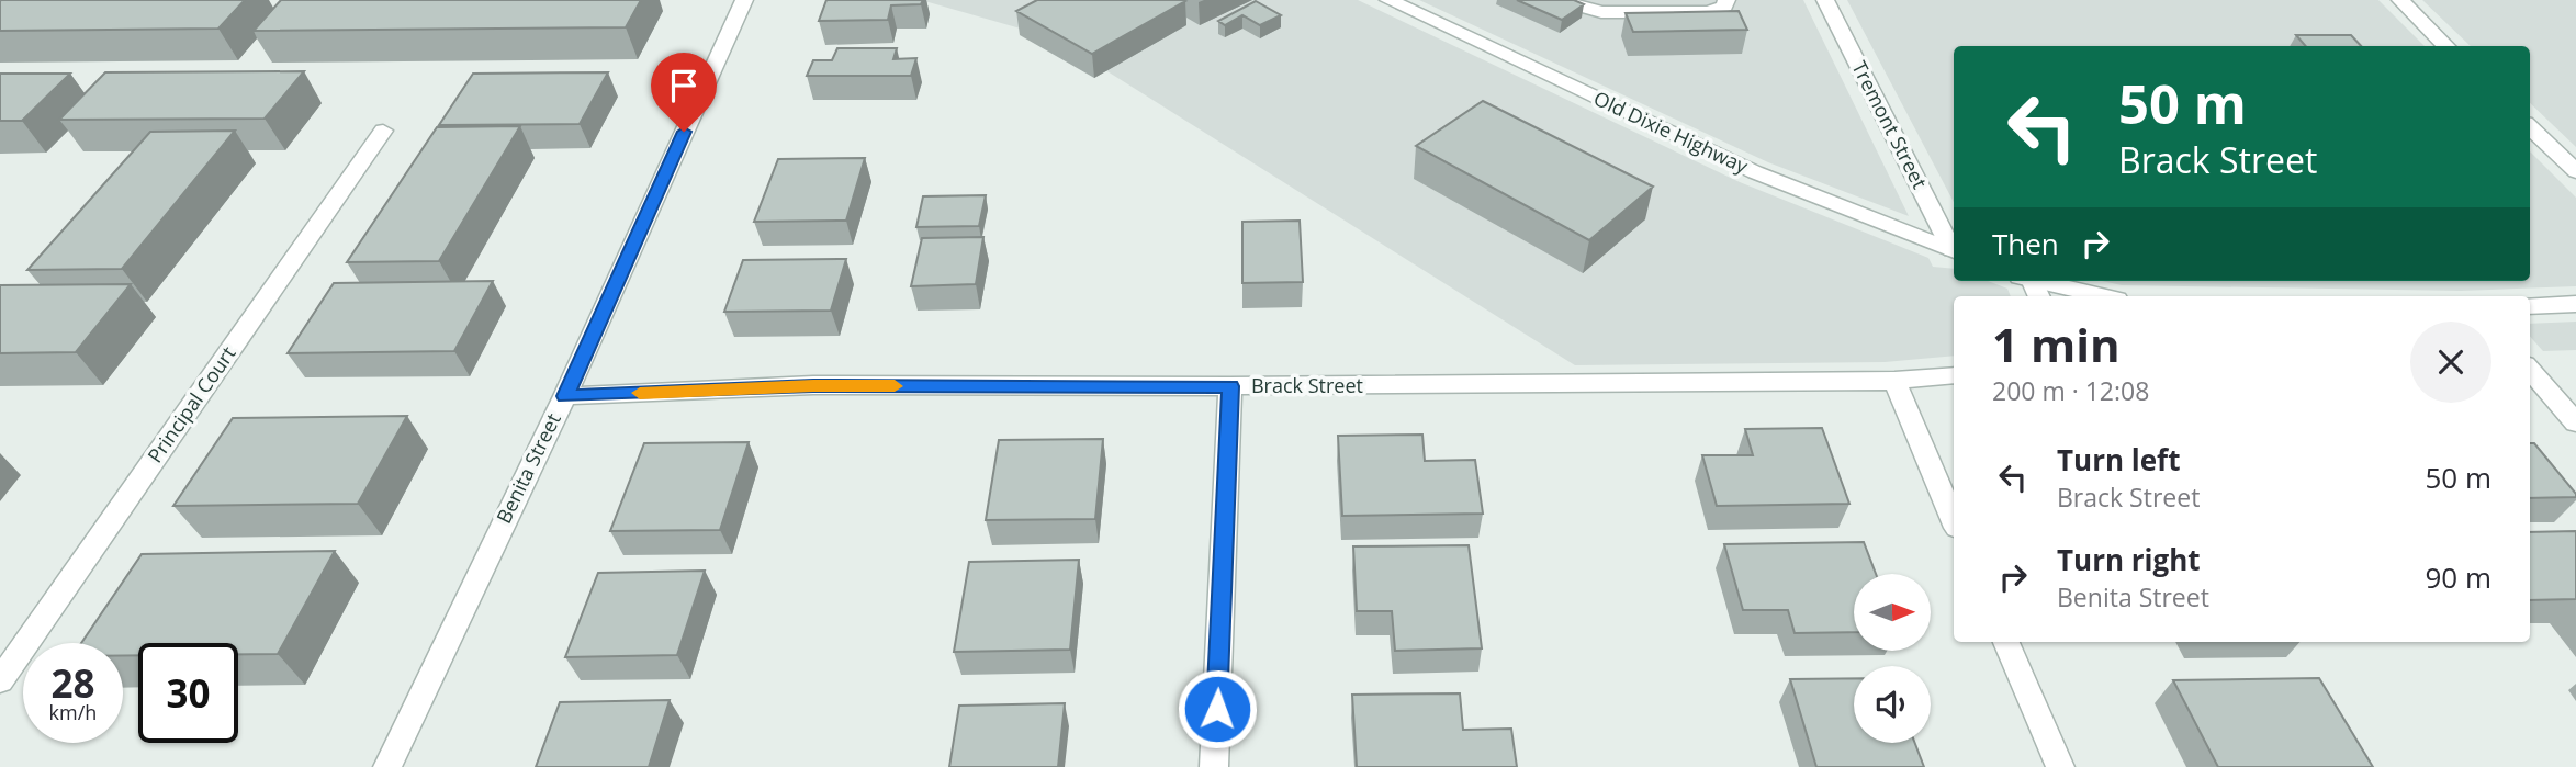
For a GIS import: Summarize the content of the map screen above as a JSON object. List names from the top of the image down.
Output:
{
  "streets": {
    "street": [
      "Tremont Street",
      "Old Dixie Highway",
      "Brack Street",
      "Principal Court",
      "Benita Street"
    ]
  },
  "crossings": [
    ["Brack Street", "Benita Street"]
  ],
  "north": "right",
  "page": {
    "turn": ["50 m", "Brack Street"],
    "then": "Then",
    "heading": ["1 min", "200 m · 12:08"],
    "list": [
      {
        "name": "Turn left",
        "note": "Brack Street",
        "value": "50 m"
      },
      {
        "name": "Turn right",
        "note": "Benita Street",
        "value": "90 m"
      }
    ],
    "speed": "28 km/h",
    "limit": "30"
  }
}
